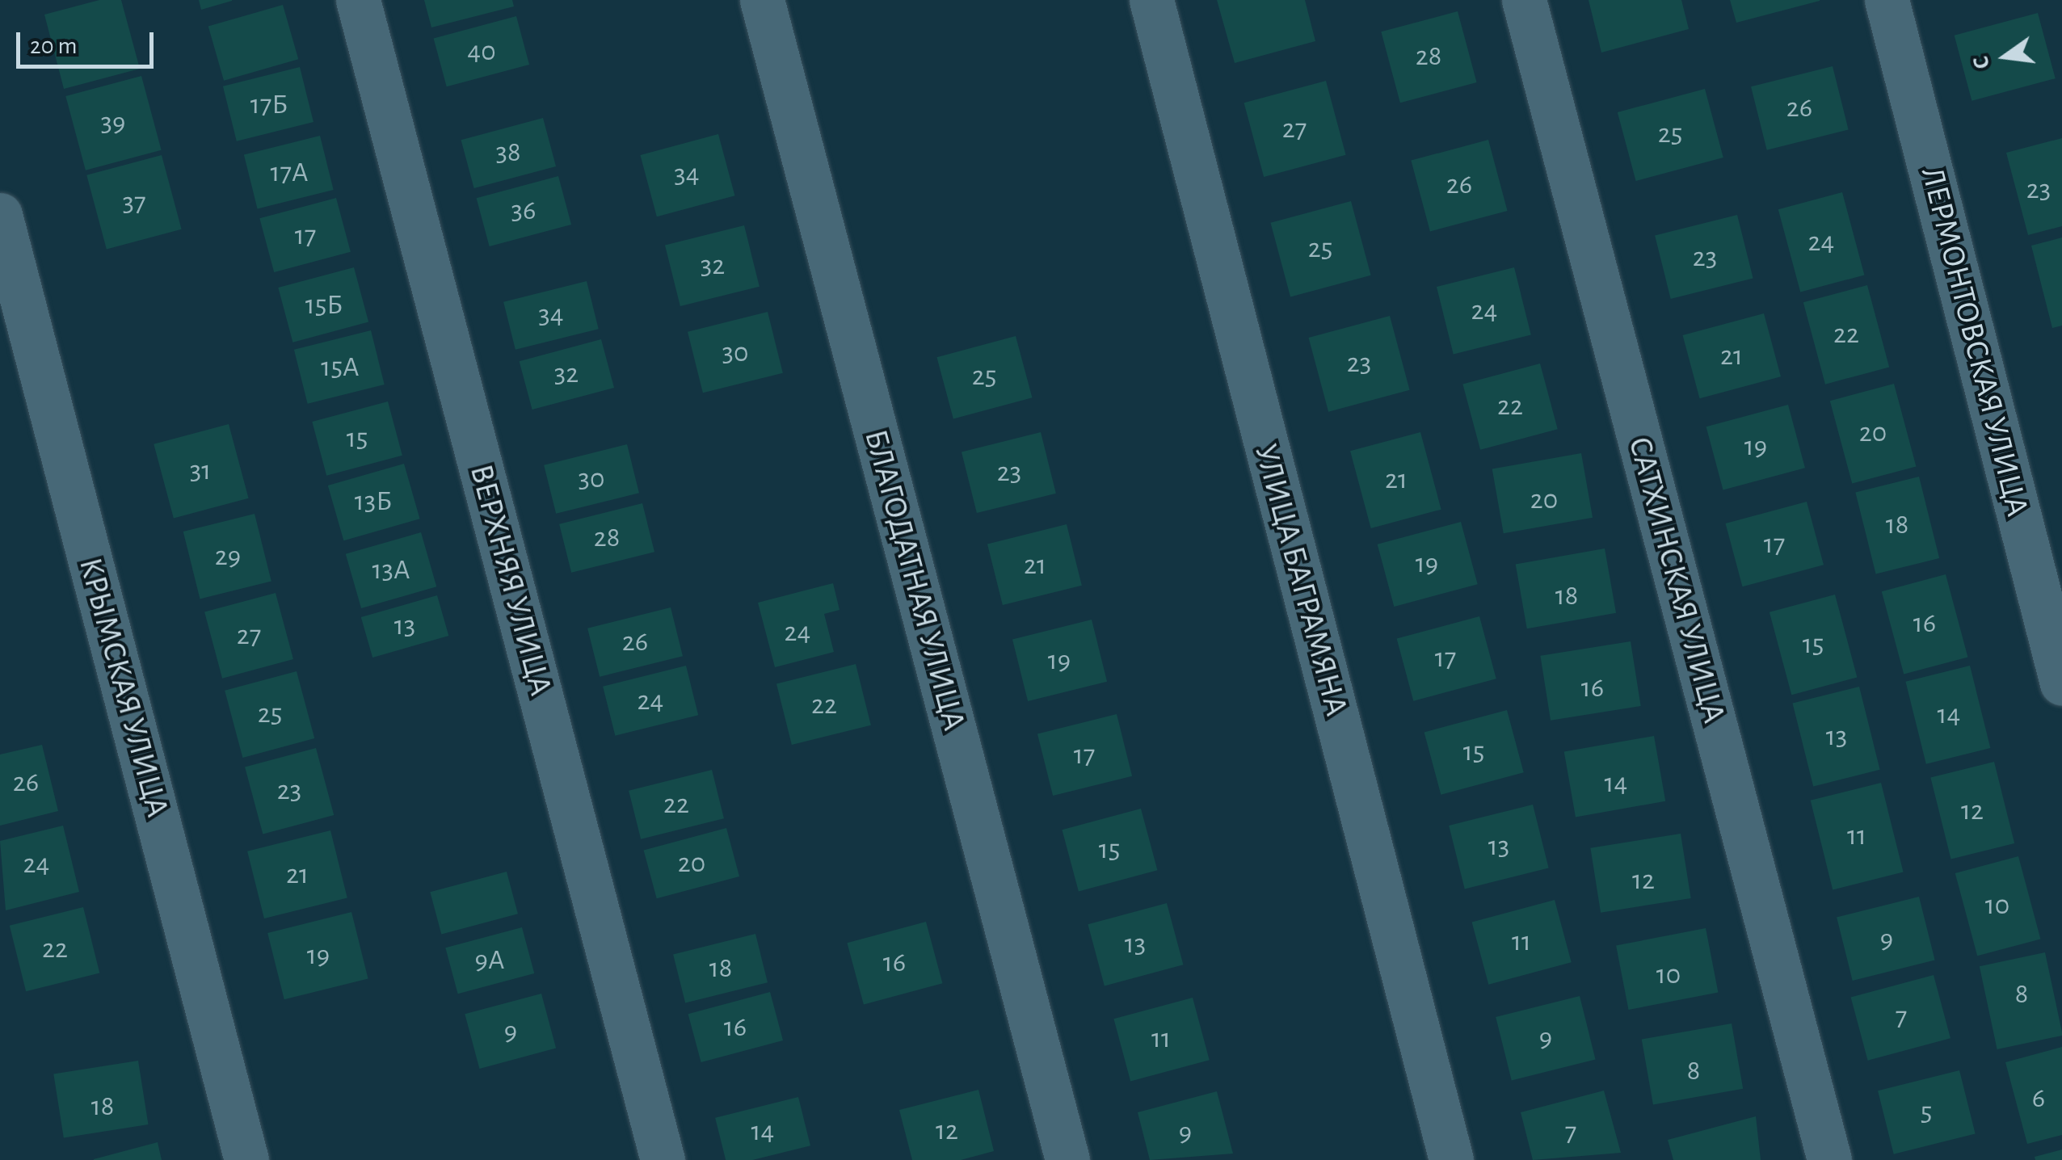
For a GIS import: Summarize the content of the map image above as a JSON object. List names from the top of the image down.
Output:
{
  "streets": {
    "street": [
      "ЛЕРМОНТОВСКАЯ УЛИЦА",
      "ВЕРХНЯЯ УЛИЦА",
      "БЛАГОДАТНАЯ УЛИЦА",
      "УЛИЦА БАГРАМЯНА",
      "САТХИНСКАЯ УЛИЦА",
      "КРЫМСКАЯ УЛИЦА"
    ]
  },
  "house_numbers": [
    "40",
    "28",
    "17Б",
    "26",
    "39",
    "27",
    "25",
    "38",
    "17А",
    "34",
    "26",
    "23",
    "37",
    "36",
    "17",
    "24",
    "25",
    "23",
    "32",
    "15Б",
    "24",
    "34",
    "22",
    "30",
    "21",
    "23",
    "15А",
    "32",
    "25",
    "22",
    "20",
    "15",
    "19",
    "31",
    "23",
    "30",
    "21",
    "20",
    "13Б",
    "18",
    "28",
    "17",
    "29",
    "19",
    "21",
    "13А",
    "18",
    "16",
    "13",
    "24",
    "27",
    "26",
    "15",
    "17",
    "19",
    "16",
    "24",
    "22",
    "25",
    "14",
    "13",
    "15",
    "17",
    "26",
    "14",
    "23",
    "22",
    "12",
    "11",
    "13",
    "15",
    "20",
    "24",
    "21",
    "12",
    "10",
    "9",
    "11",
    "13",
    "22",
    "19",
    "9А",
    "16",
    "18",
    "10",
    "8",
    "7",
    "16",
    "9",
    "9",
    "11",
    "8",
    "6",
    "18",
    "5",
    "12",
    "14",
    "9",
    "7"
  ],
  "scale_bar": "20 m",
  "north": "left"
}
